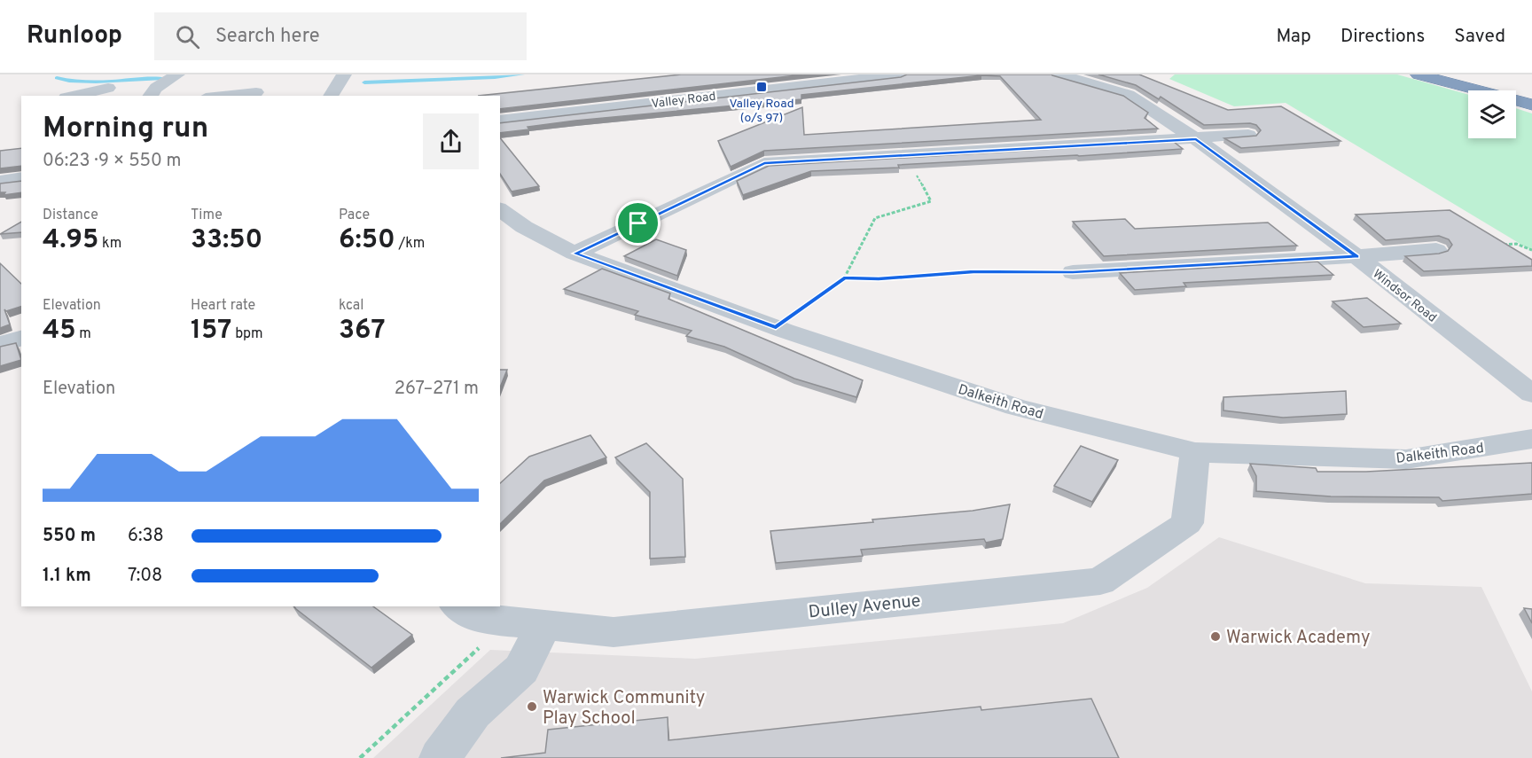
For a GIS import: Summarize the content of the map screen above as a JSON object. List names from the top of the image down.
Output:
{
  "streets": {
    "street": [
      "Valley Road",
      "Windsor Road",
      "Dalkeith Road",
      "Dulley Avenue"
    ]
  },
  "crossings": [
    ["Dalkeith Road", "Dulley Avenue"]
  ],
  "places": {
    "transit": ["Valley Road (o/s 97)"],
    "other": ["Warwick Academy", "Warwick Community Play School"]
  },
  "page": {
    "header": "Runloop",
    "search": "Search here",
    "nav": ["Map", "Directions", "Saved"],
    "heading": ["Morning run", "06:23 · 9 × 550 m"],
    "stats": [
      ["Distance", "4.95 km"],
      ["Time", "33:50"],
      ["Pace", "6:50 /km"],
      ["Elevation", "45 m"],
      ["Heart rate", "157 bpm"],
      ["kcal", "367"]
    ],
    "chart": ["Elevation", "267–271 m"],
    "list": [
      {
        "name": "550 m",
        "note": "6:38"
      },
      {
        "name": "1.1 km",
        "note": "7:08"
      }
    ]
  }
}
